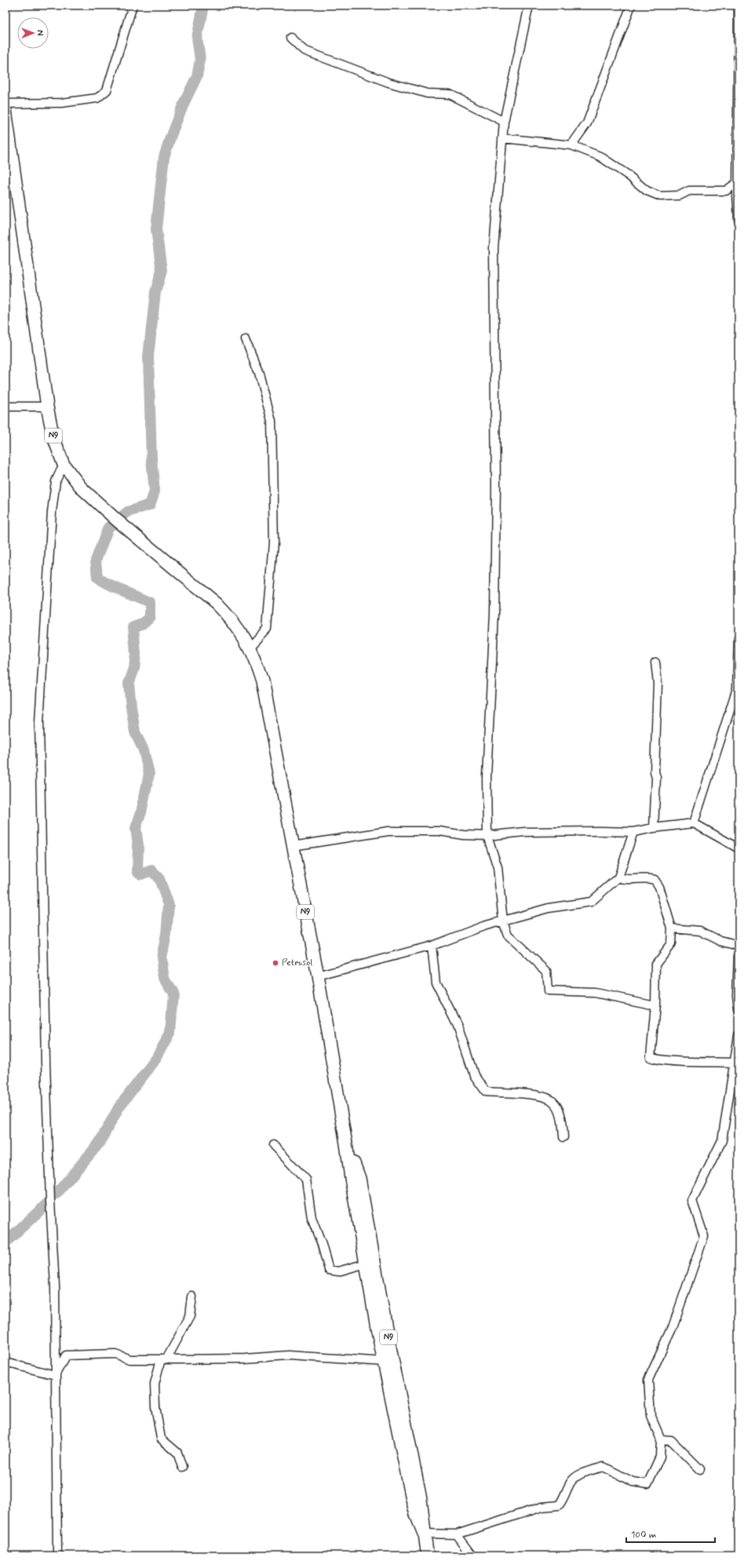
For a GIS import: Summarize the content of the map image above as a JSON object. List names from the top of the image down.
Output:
{
  "streets": {
    "highway": ["N9"]
  },
  "places": ["Petrosol"],
  "scale_bar": "100 m",
  "north": "right"
}
